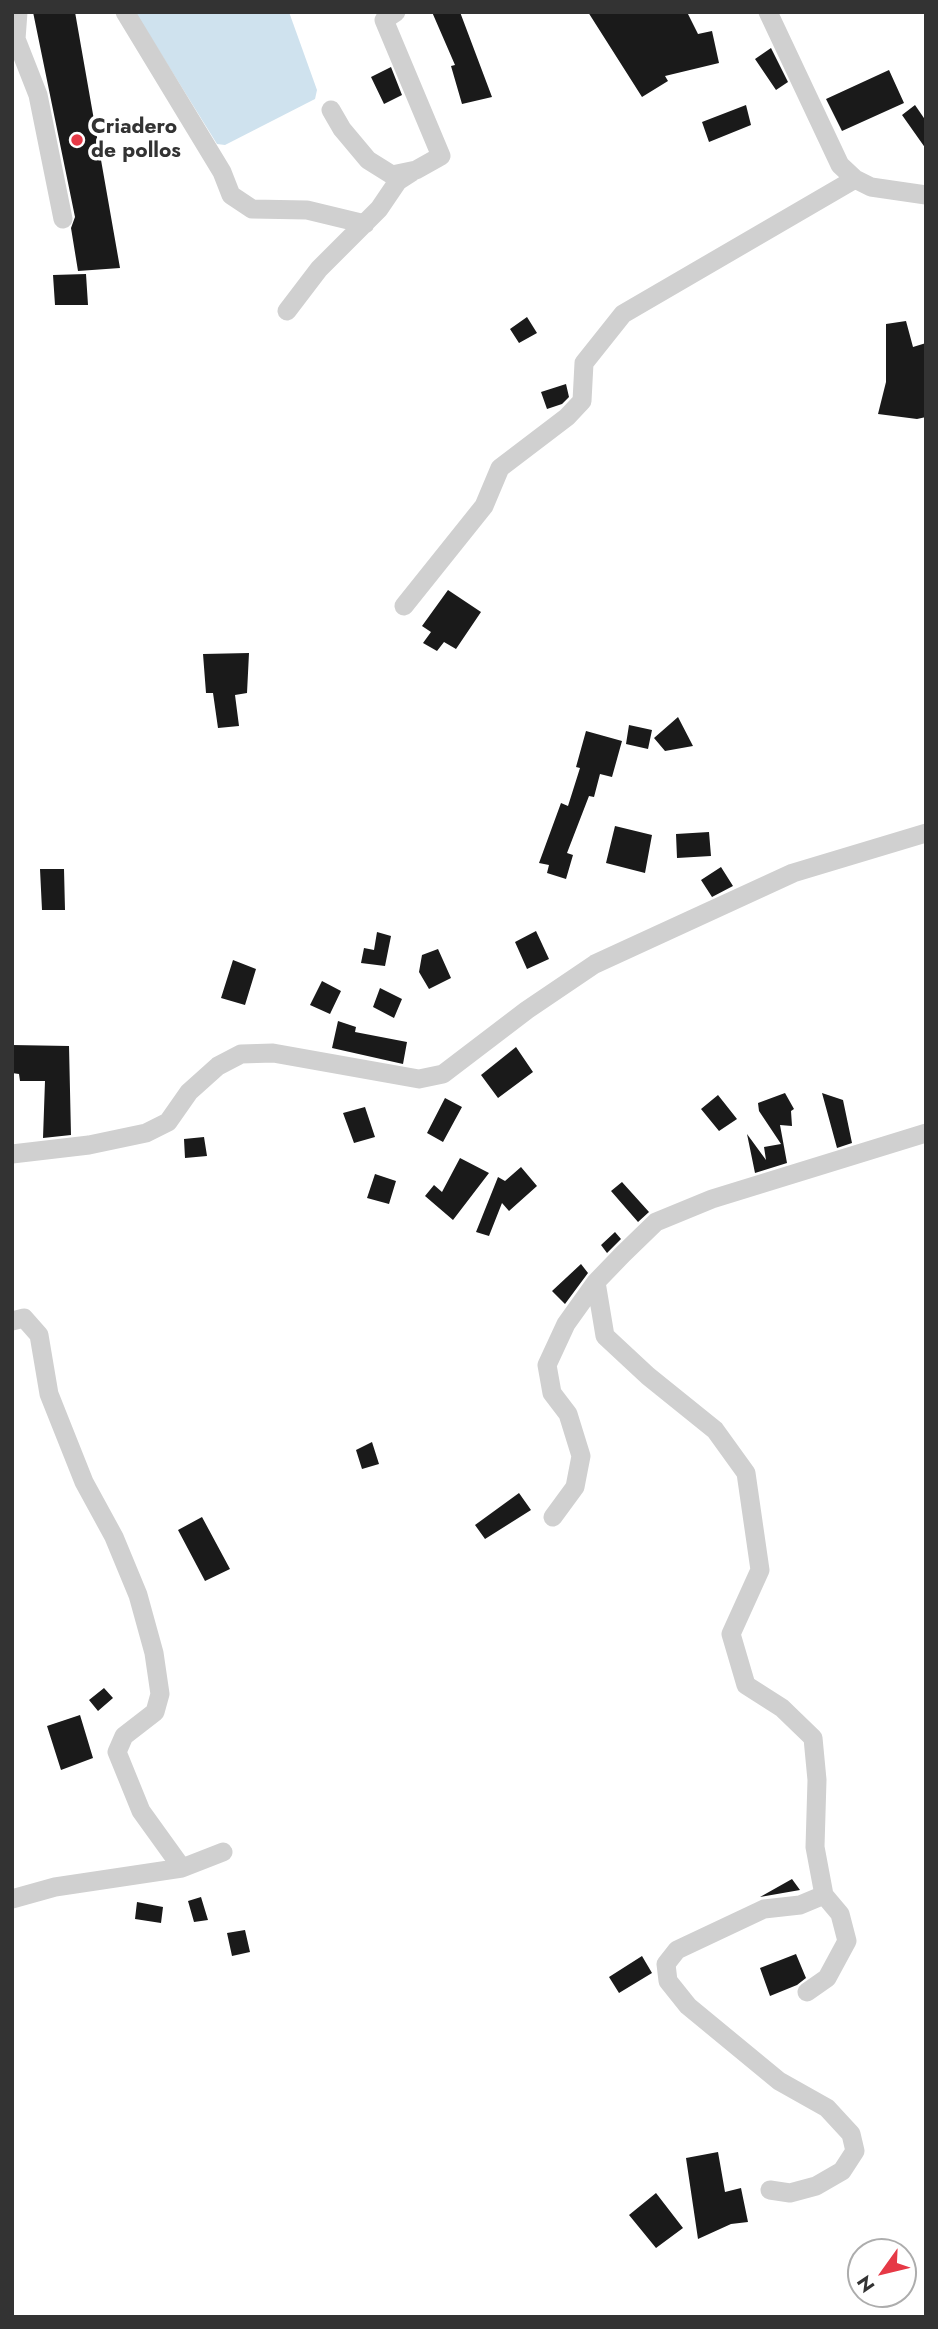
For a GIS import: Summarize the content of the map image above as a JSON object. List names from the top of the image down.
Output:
{
  "places": ["Criadero de pollos"],
  "north": "bottom left"
}
